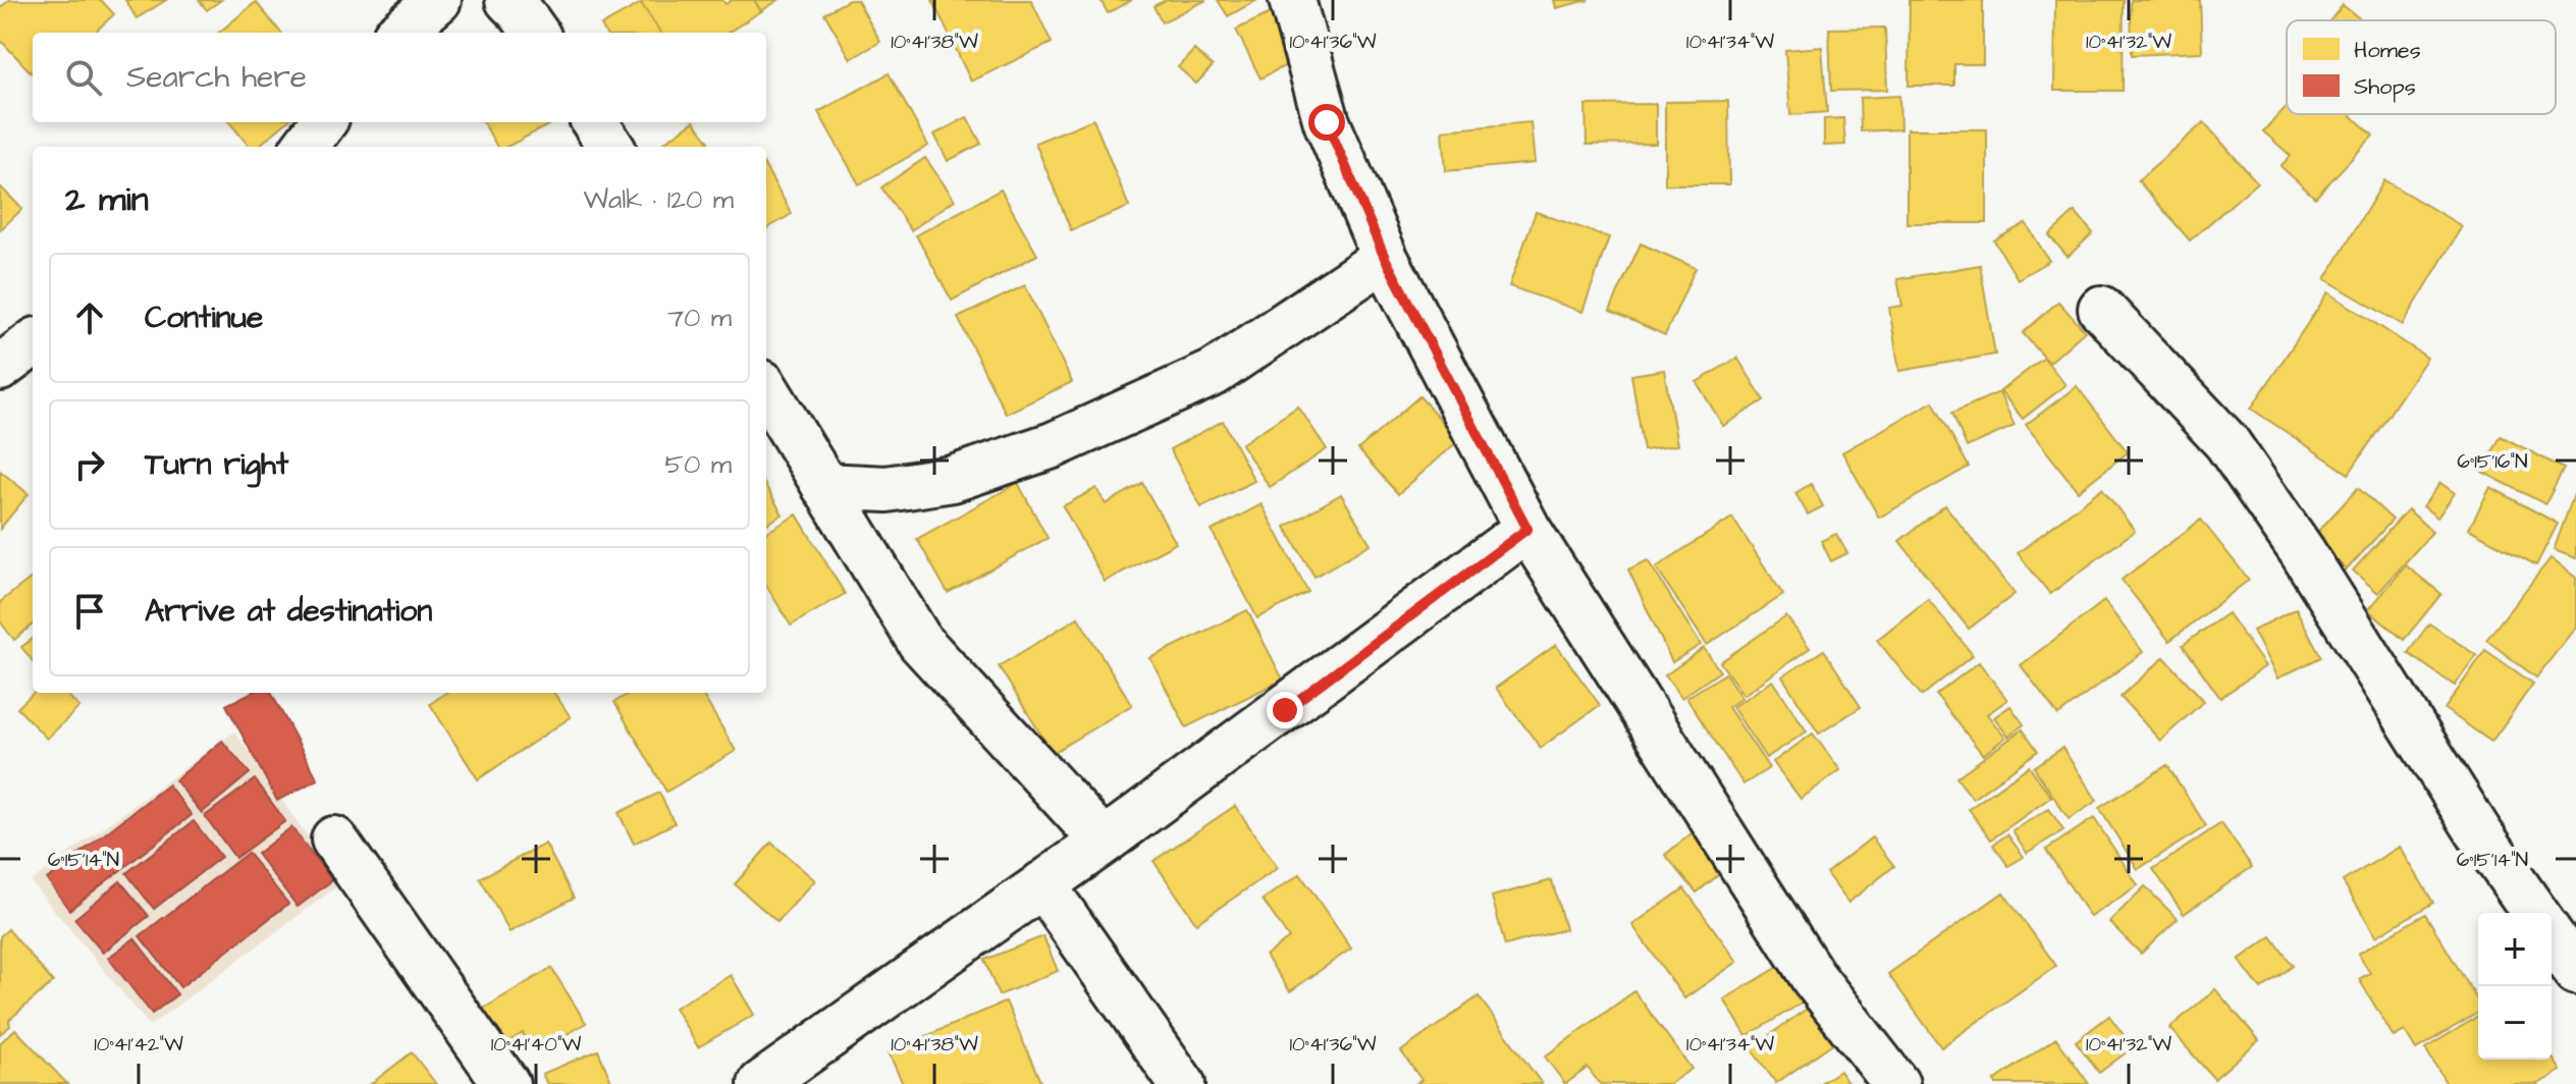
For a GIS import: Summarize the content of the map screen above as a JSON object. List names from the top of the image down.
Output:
{
  "legend": ["Homes", "Shops"],
  "page": {
    "search": "Search here",
    "heading": ["2 min", "Walk · 120 m"],
    "list": [
      ["Continue", "70 m"],
      ["Turn right", "50 m"],
      "Arrive at destination"
    ],
    "map_buttons": ["+", "−"]
  },
  "coordinates": [
    "10°41'38\"W",
    "10°41'36\"W",
    "10°41'34\"W",
    "10°41'32\"W",
    "6°15'16\"N",
    "6°15'14\"N",
    "10°41'42\"W",
    "10°41'40\"W"
  ]
}
